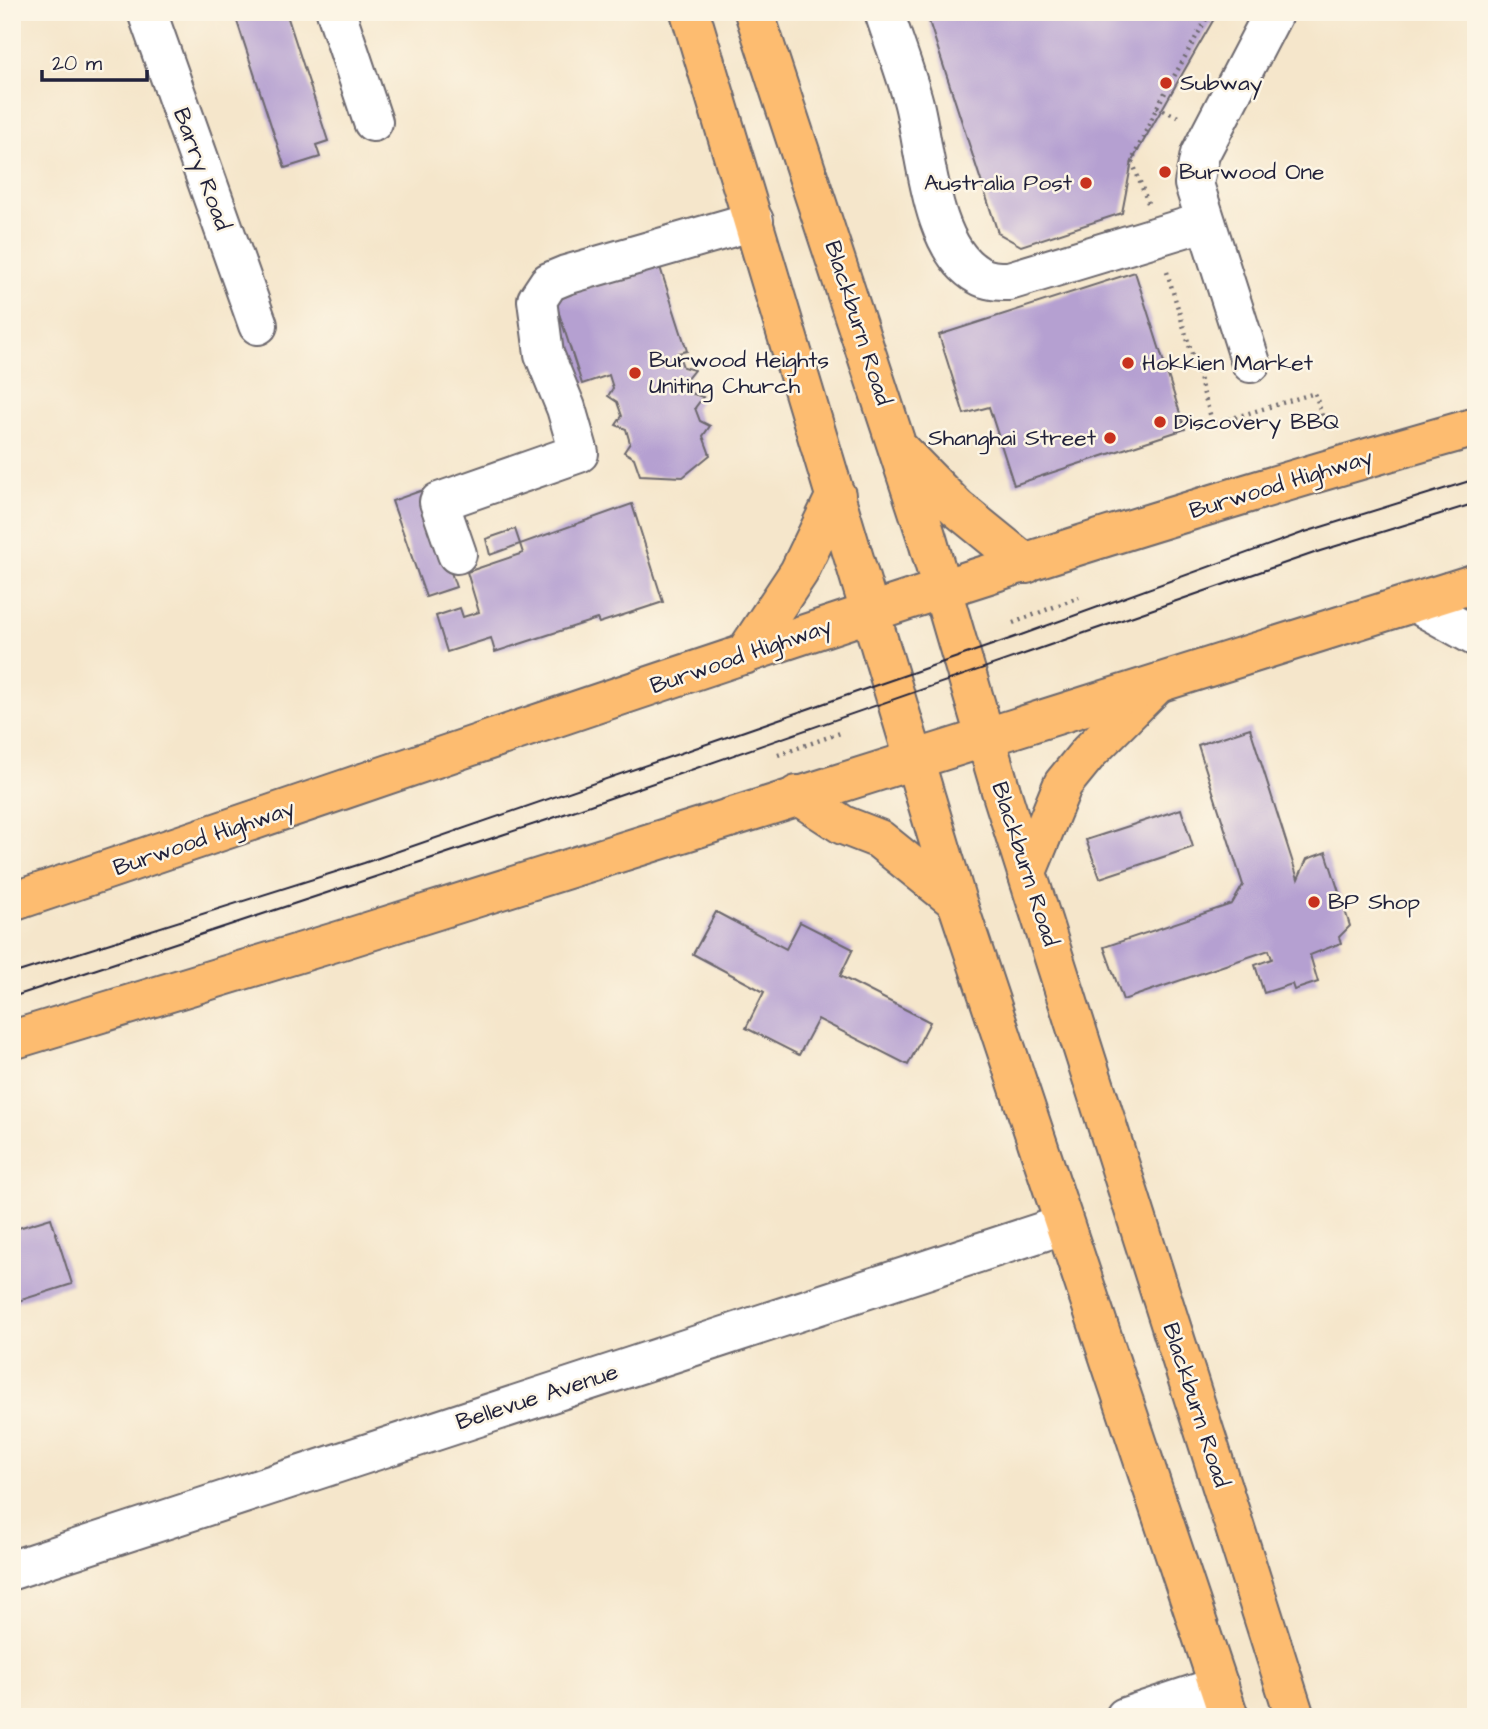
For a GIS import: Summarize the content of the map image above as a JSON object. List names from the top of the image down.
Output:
{
  "streets": {
    "main road": ["Blackburn Road", "Burwood Highway"],
    "street": ["Barry Road", "Bellevue Avenue"]
  },
  "crossings": [
    ["Blackburn Road", "Burwood Highway"]
  ],
  "places": [
    "Subway",
    "Burwood One",
    "Australia Post",
    "Hokkien Market",
    "Burwood Heights Uniting Church",
    "Discovery BBQ",
    "Shanghai Street",
    "BP Shop"
  ],
  "scale_bar": "20 m"
}
